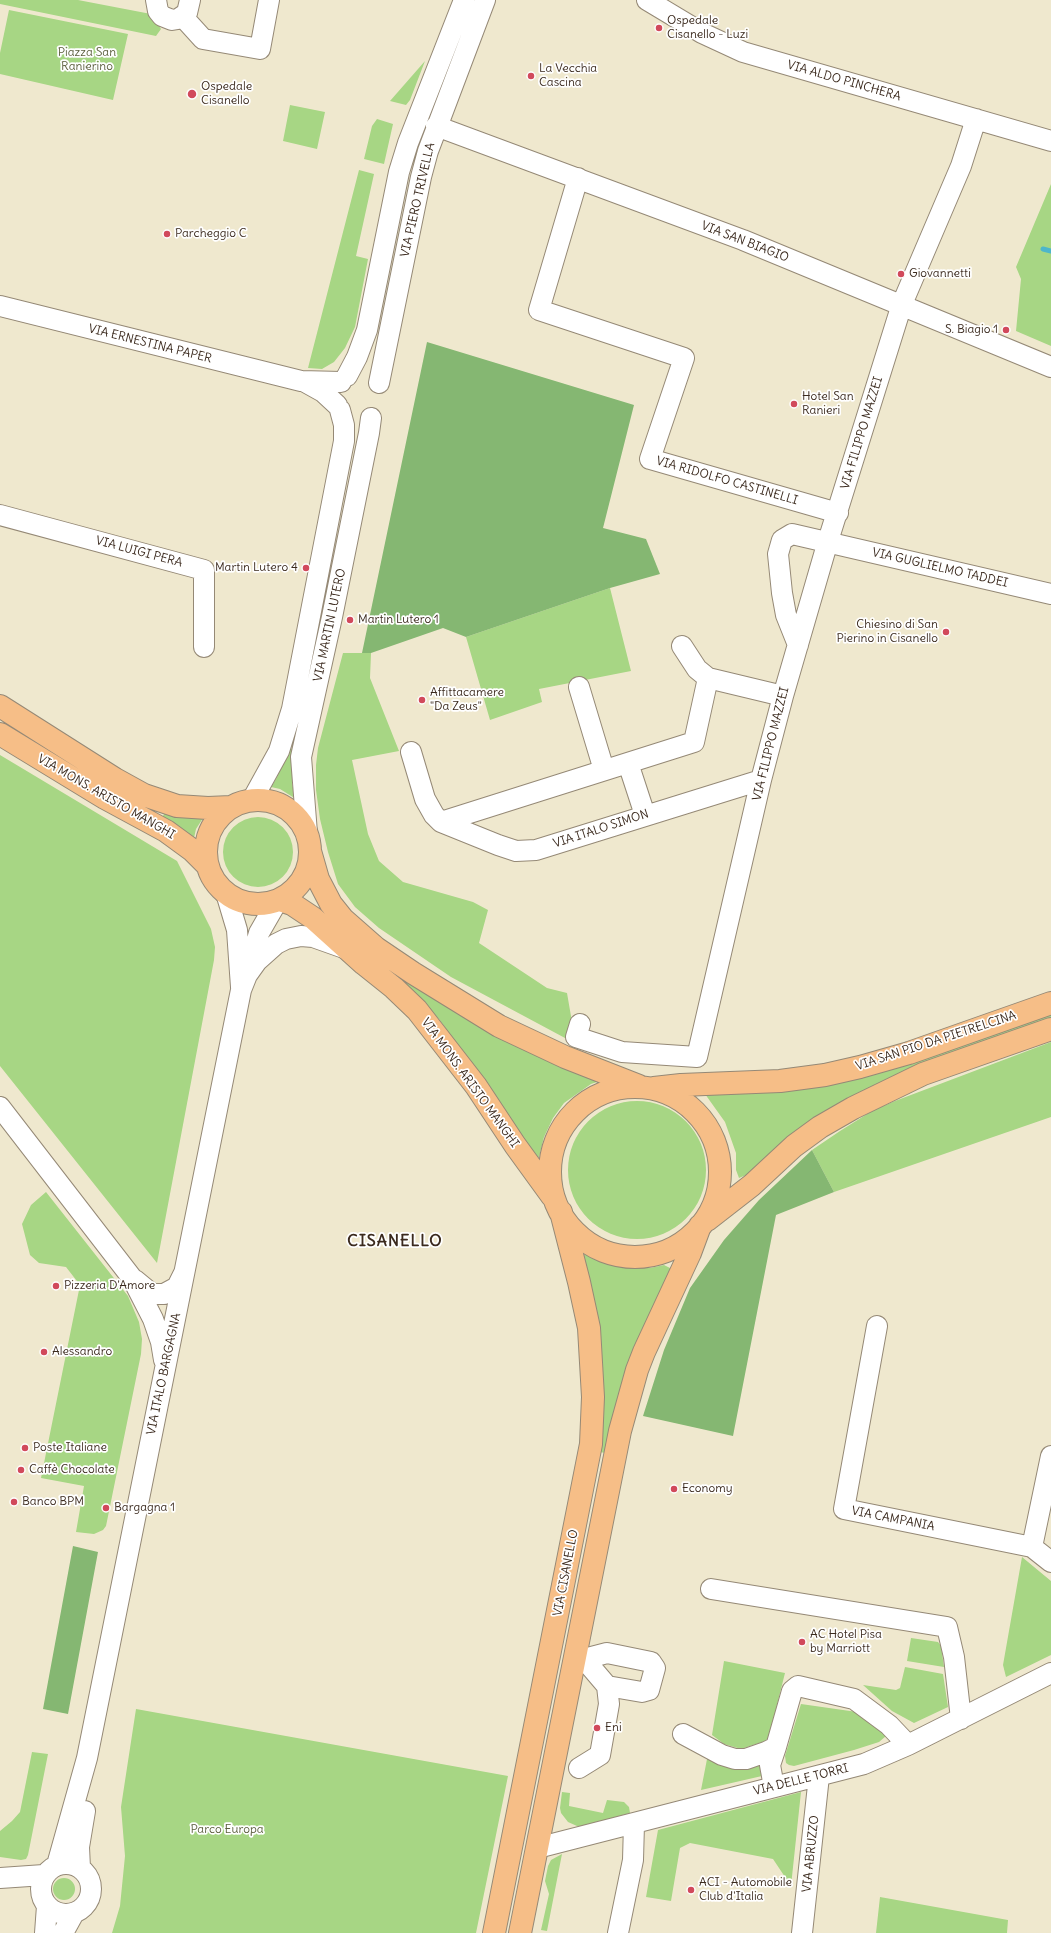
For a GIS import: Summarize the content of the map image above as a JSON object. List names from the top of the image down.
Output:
{
  "streets": {
    "main road": ["VIA MONS. ARISTO MANGHI", "VIA SAN PIO DA PIETRELCINA", "VIA CISANELLO"],
    "street": [
      "VIA ALDO PINCHERA",
      "VIA PIERO TRIVELLA",
      "VIA SAN BIAGIO",
      "VIA ERNESTINA PAPER",
      "VIA FILIPPO MAZZEI",
      "VIA RIDOLFO CASTINELLI",
      "VIA LUIGI PERA",
      "VIA GUGLIELMO TADDEI",
      "VIA MARTIN LUTERO",
      "VIA ITALO SIMON",
      "VIA ITALO BARGAGNA",
      "VIA CAMPANIA",
      "VIA DELLE TORRI",
      "VIA ABRUZZO"
    ]
  },
  "crossings": [
    ["VIA ALDO PINCHERA", "VIA FILIPPO MAZZEI"],
    ["VIA PIERO TRIVELLA", "VIA SAN BIAGIO"],
    ["VIA PIERO TRIVELLA", "VIA ERNESTINA PAPER"],
    ["VIA PIERO TRIVELLA", "VIA MARTIN LUTERO"],
    ["VIA SAN BIAGIO", "VIA FILIPPO MAZZEI"],
    ["VIA SAN BIAGIO", "VIA RIDOLFO CASTINELLI"],
    ["VIA ERNESTINA PAPER", "VIA MARTIN LUTERO"],
    ["VIA FILIPPO MAZZEI", "VIA RIDOLFO CASTINELLI"],
    ["VIA FILIPPO MAZZEI", "VIA GUGLIELMO TADDEI"],
    ["VIA FILIPPO MAZZEI", "VIA ITALO SIMON"],
    ["VIA MARTIN LUTERO", "VIA MONS. ARISTO MANGHI"],
    ["VIA MARTIN LUTERO", "VIA ITALO BARGAGNA"],
    ["VIA MONS. ARISTO MANGHI", "VIA SAN PIO DA PIETRELCINA"],
    ["VIA MONS. ARISTO MANGHI", "VIA ITALO BARGAGNA"],
    ["VIA MONS. ARISTO MANGHI", "VIA CISANELLO"],
    ["VIA SAN PIO DA PIETRELCINA", "VIA CISANELLO"],
    ["VIA DELLE TORRI", "VIA ABRUZZO"]
  ],
  "districts": ["CISANELLO"],
  "parks": ["Piazza San Ranierino", "Parco Europa"],
  "places": [
    "Ospedale Cisanello - Luzi",
    "La Vecchia Cascina",
    "Ospedale Cisanello",
    "Parcheggio C",
    "Giovannetti",
    "S. Biagio 1",
    "Hotel San Ranieri",
    "Martin Lutero 4",
    "Martin Lutero 1",
    "Chiesino di San Pierino in Cisanello",
    "Affittacamere \"Da Zeus\"",
    "Pizzeria D'Amore",
    "Alessandro",
    "Poste Italiane",
    "Caffè Chocolate",
    "Economy",
    "Banco BPM",
    "Bargagna 1",
    "AC Hotel Pisa by Marriott",
    "Eni",
    "ACI - Automobile Club d'Italia"
  ]
}
